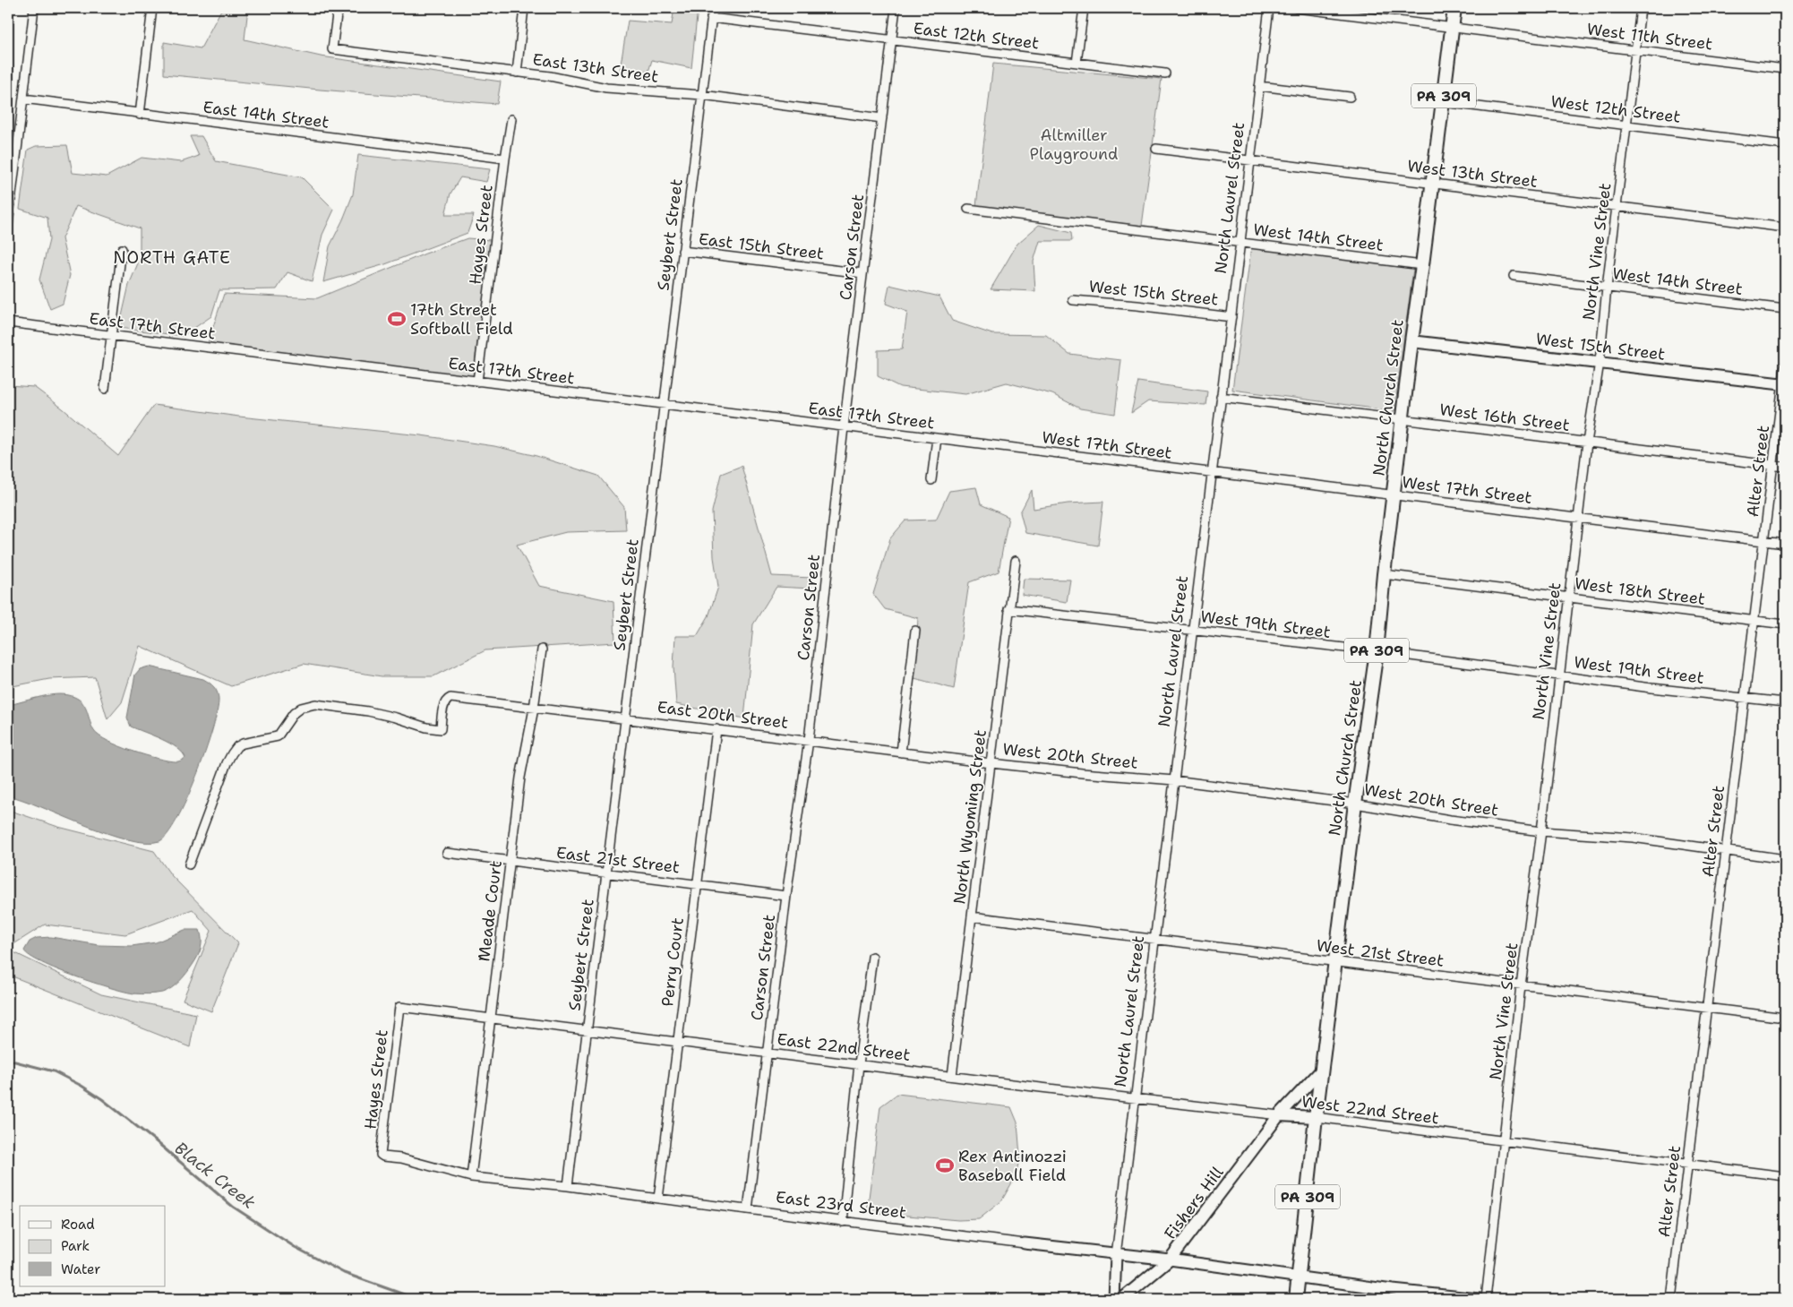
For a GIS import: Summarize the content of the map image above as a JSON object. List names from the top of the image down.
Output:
{
  "streets": {
    "main road": [
      "PA 309",
      "West 15th Street",
      "North Church Street",
      "West 22nd Street",
      "Fishers Hill"
    ],
    "street": [
      "East 12th Street",
      "West 11th Street",
      "East 13th Street",
      "West 12th Street",
      "East 14th Street",
      "West 13th Street",
      "North Laurel Street",
      "Hayes Street",
      "Seybert Street",
      "West 14th Street",
      "East 15th Street",
      "Carson Street",
      "North Vine Street",
      "East 17th Street",
      "West 16th Street",
      "West 17th Street",
      "Alter Street",
      "West 18th Street",
      "West 19th Street",
      "East 20th Street",
      "West 20th Street",
      "North Wyoming Street",
      "East 21st Street",
      "Meade Court",
      "West 21st Street",
      "Perry Court",
      "East 22nd Street",
      "East 23rd Street"
    ]
  },
  "crossings": [
    ["East 12th Street", "Seybert Street"],
    ["East 12th Street", "Carson Street"],
    ["West 11th Street", "North Vine Street"],
    ["West 11th Street", "North Church Street"],
    ["East 13th Street", "Seybert Street"],
    ["East 13th Street", "Carson Street"],
    ["West 12th Street", "North Vine Street"],
    ["West 12th Street", "North Church Street"],
    ["East 14th Street", "Hayes Street"],
    ["West 13th Street", "North Laurel Street"],
    ["West 13th Street", "North Vine Street"],
    ["West 13th Street", "North Church Street"],
    ["North Laurel Street", "West 14th Street"],
    ["North Laurel Street", "West 15th Street"],
    ["North Laurel Street", "West 16th Street"],
    ["North Laurel Street", "West 17th Street"],
    ["North Laurel Street", "West 19th Street"],
    ["North Laurel Street", "West 20th Street"],
    ["North Laurel Street", "West 21st Street"],
    ["North Laurel Street", "West 22nd Street"],
    ["North Laurel Street", "East 23rd Street"],
    ["Hayes Street", "East 17th Street"],
    ["Hayes Street", "Meade Court"],
    ["Hayes Street", "East 22nd Street"],
    ["Hayes Street", "East 23rd Street"],
    ["Seybert Street", "East 15th Street"],
    ["Seybert Street", "East 17th Street"],
    ["Seybert Street", "East 20th Street"],
    ["Seybert Street", "East 21st Street"],
    ["Seybert Street", "East 22nd Street"],
    ["Seybert Street", "East 23rd Street"],
    ["West 14th Street", "North Vine Street"],
    ["West 14th Street", "North Church Street"],
    ["East 15th Street", "Carson Street"],
    ["Carson Street", "East 17th Street"],
    ["Carson Street", "East 20th Street"],
    ["Carson Street", "East 21st Street"],
    ["Carson Street", "East 22nd Street"],
    ["Carson Street", "East 23rd Street"],
    ["North Vine Street", "West 15th Street"],
    ["North Vine Street", "West 16th Street"],
    ["North Vine Street", "West 17th Street"],
    ["North Vine Street", "West 18th Street"],
    ["North Vine Street", "West 19th Street"],
    ["North Vine Street", "West 20th Street"],
    ["North Vine Street", "West 21st Street"],
    ["North Vine Street", "West 22nd Street"],
    ["West 15th Street", "North Church Street"],
    ["West 15th Street", "Alter Street"],
    ["East 17th Street", "West 17th Street"],
    ["North Church Street", "West 16th Street"],
    ["North Church Street", "West 17th Street"],
    ["North Church Street", "West 18th Street"],
    ["North Church Street", "West 19th Street"],
    ["North Church Street", "West 20th Street"],
    ["North Church Street", "West 21st Street"],
    ["North Church Street", "West 22nd Street"],
    ["North Church Street", "Fishers Hill"],
    ["North Church Street", "East 23rd Street"],
    ["West 16th Street", "Alter Street"],
    ["West 17th Street", "Alter Street"],
    ["Alter Street", "West 18th Street"],
    ["Alter Street", "West 19th Street"],
    ["Alter Street", "West 20th Street"],
    ["Alter Street", "West 21st Street"],
    ["Alter Street", "West 22nd Street"],
    ["West 19th Street", "North Wyoming Street"],
    ["East 20th Street", "West 20th Street"],
    ["East 20th Street", "North Wyoming Street"],
    ["East 20th Street", "Meade Court"],
    ["East 20th Street", "Perry Court"],
    ["West 20th Street", "North Wyoming Street"],
    ["North Wyoming Street", "West 21st Street"],
    ["North Wyoming Street", "East 22nd Street"],
    ["North Wyoming Street", "West 22nd Street"],
    ["East 21st Street", "Meade Court"],
    ["East 21st Street", "Perry Court"],
    ["Meade Court", "East 22nd Street"],
    ["Meade Court", "East 23rd Street"],
    ["Perry Court", "East 22nd Street"],
    ["Perry Court", "East 23rd Street"],
    ["East 22nd Street", "West 22nd Street"],
    ["West 22nd Street", "Fishers Hill"],
    ["Fishers Hill", "East 23rd Street"]
  ],
  "districts": ["NORTH GATE"],
  "water": ["Black Creek"],
  "parks": ["Altmiller Playground"],
  "places": {
    "sports": ["17th Street Softball Field", "Rex Antinozzi Baseball Field"]
  },
  "legend": ["Road", "Park", "Water"]
}
